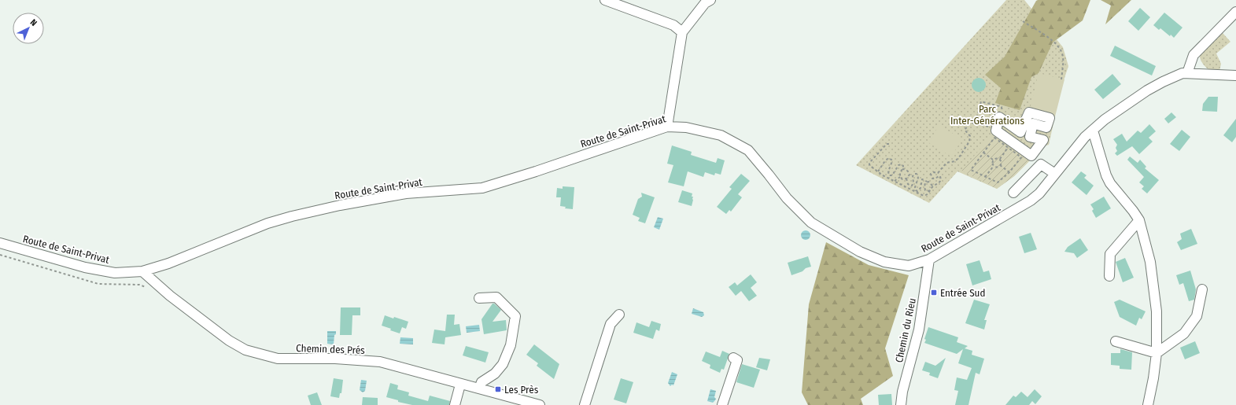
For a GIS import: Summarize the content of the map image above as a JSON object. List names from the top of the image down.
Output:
{
  "streets": {
    "street": ["Route de Saint-Privat", "Chemin du Rieu", "Chemin des Prés"]
  },
  "crossings": [
    ["Route de Saint-Privat", "Chemin du Rieu"],
    ["Route de Saint-Privat", "Chemin des Prés"]
  ],
  "parks": ["Parc Inter-Générations"],
  "places": {
    "transit": ["Entrée Sud", "Les Près"]
  },
  "north": "top right"
}
